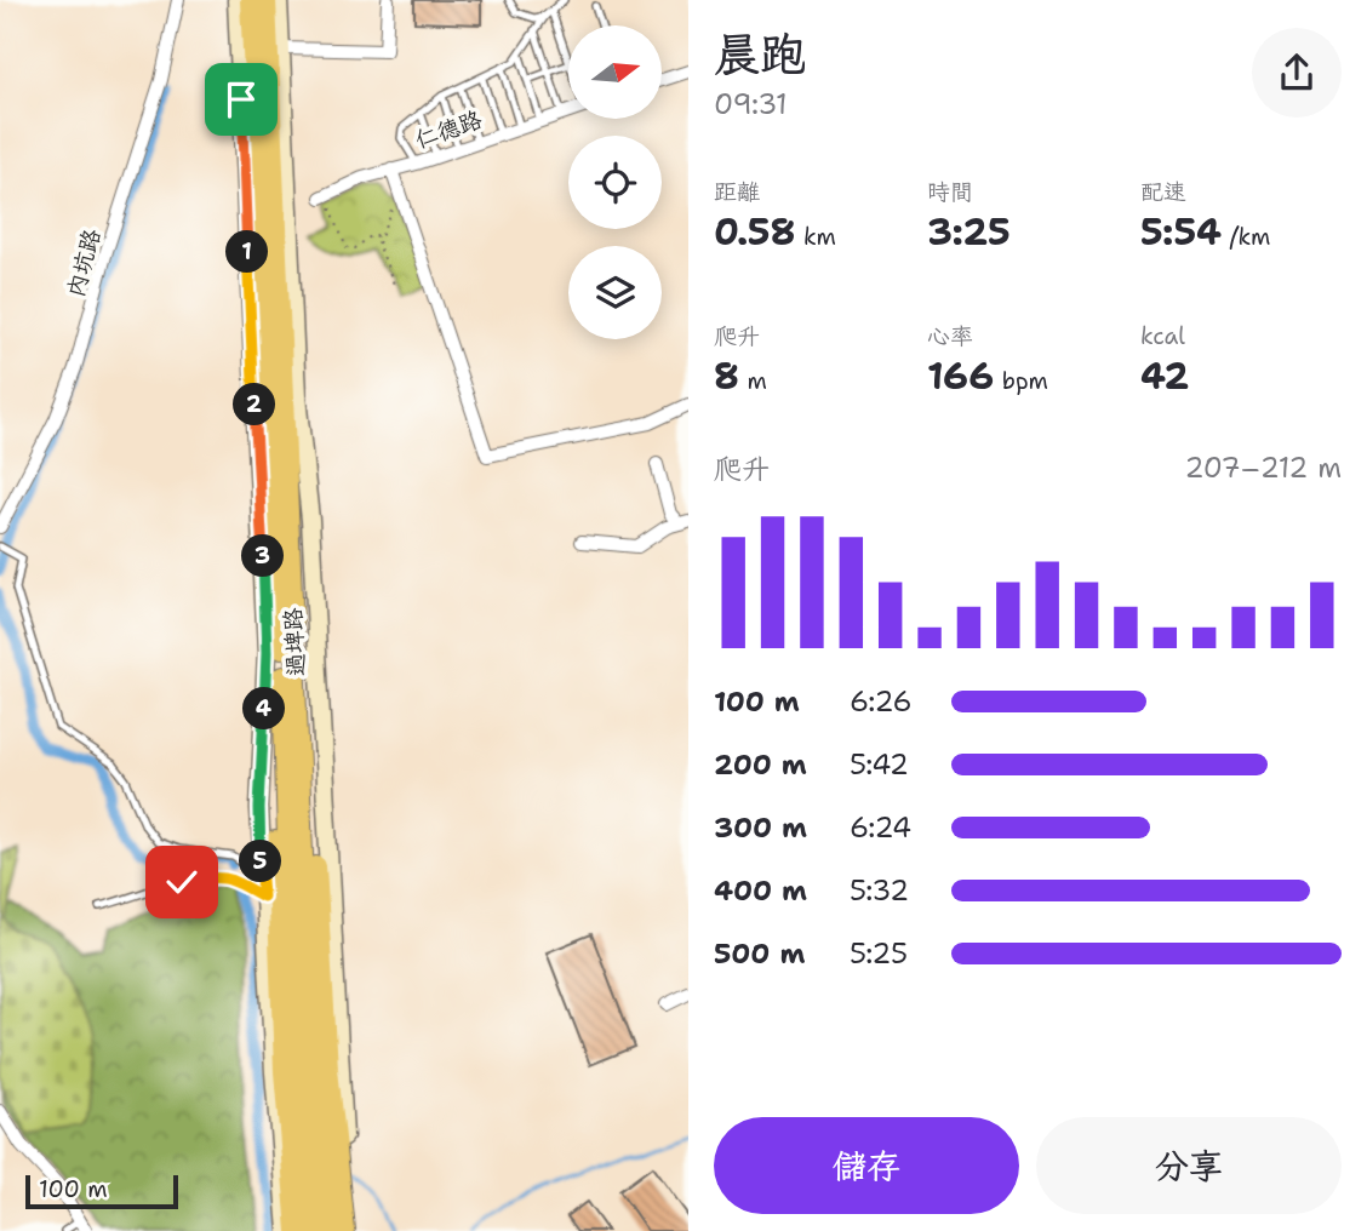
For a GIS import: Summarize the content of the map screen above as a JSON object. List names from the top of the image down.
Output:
{
  "streets": {
    "main road": ["過埤路"],
    "street": ["仁德路", "內坑路"]
  },
  "scale_bar": "100 m",
  "north": "right",
  "page": {
    "heading": ["晨跑", "09:31"],
    "stats": [
      ["距離", "0.58 km"],
      ["時間", "3:25"],
      ["配速", "5:54 /km"],
      ["爬升", "8 m"],
      ["心率", "166 bpm"],
      ["kcal", "42"]
    ],
    "pins": [
      "1",
      "2",
      "3",
      "4",
      "5"
    ],
    "chart": ["爬升", "207–212 m"],
    "list": [
      {
        "name": "100 m",
        "note": "6:26"
      },
      {
        "name": "200 m",
        "note": "5:42"
      },
      {
        "name": "300 m",
        "note": "6:24"
      },
      {
        "name": "400 m",
        "note": "5:32"
      },
      {
        "name": "500 m",
        "note": "5:25"
      }
    ],
    "buttons": ["儲存", "分享"],
    "scale": "100 m"
  }
}
